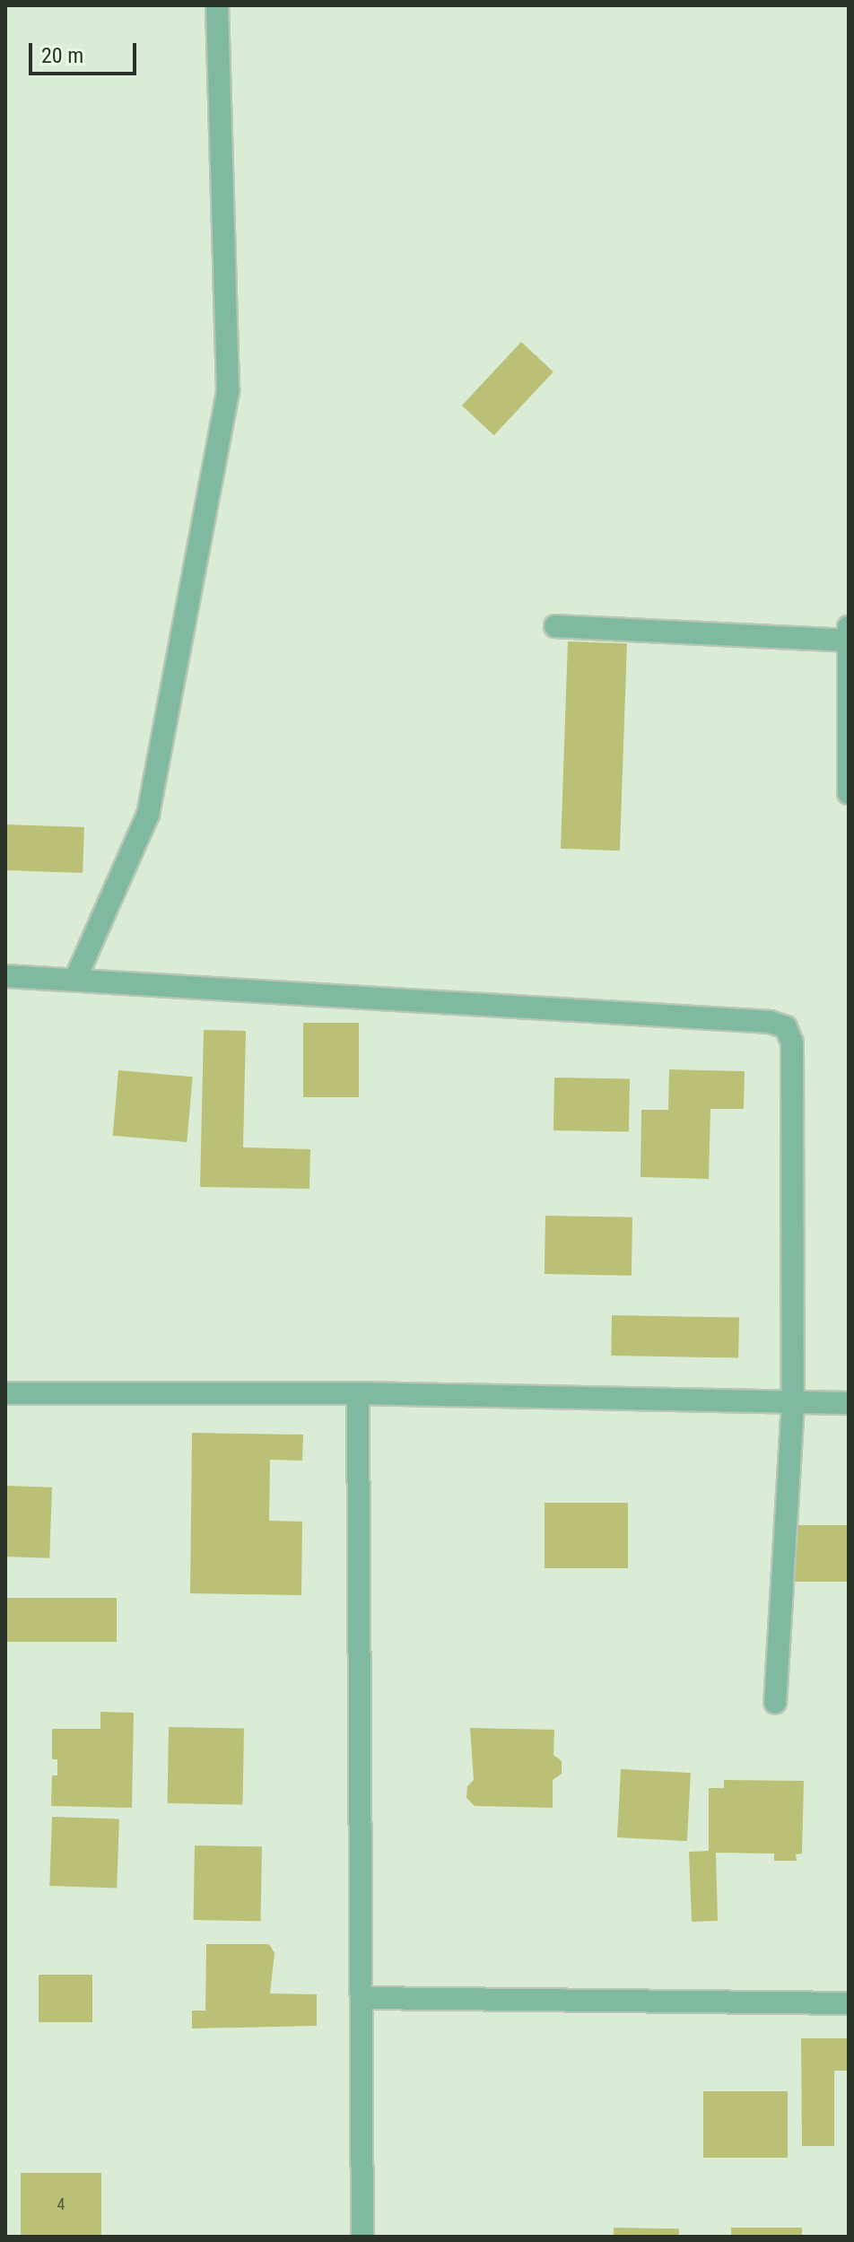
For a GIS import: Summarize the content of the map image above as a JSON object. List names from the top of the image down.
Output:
{
  "house_numbers": ["4"],
  "scale_bar": "20 m"
}
